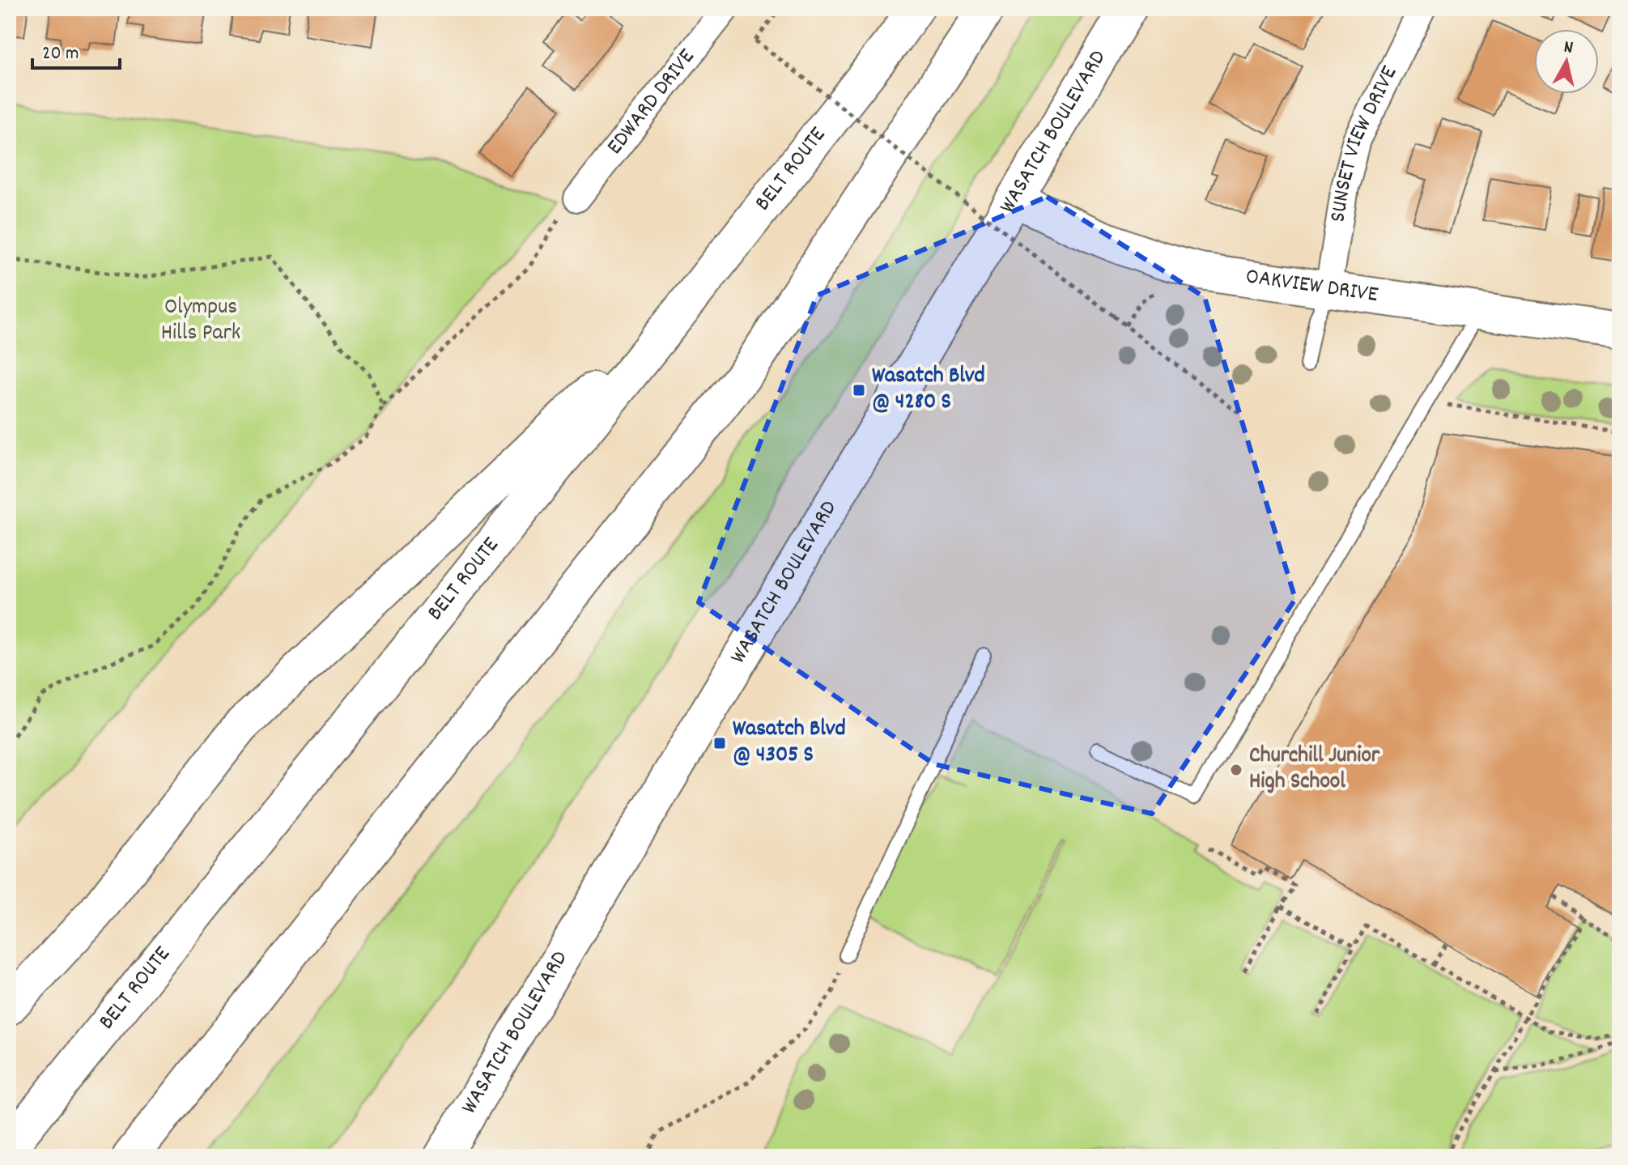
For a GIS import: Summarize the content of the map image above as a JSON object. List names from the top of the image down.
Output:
{
  "streets": {
    "main road": ["WASATCH BOULEVARD", "BELT ROUTE", "OAKVIEW DRIVE"],
    "street": ["EDWARD DRIVE", "SUNSET VIEW DRIVE"]
  },
  "crossings": [
    ["WASATCH BOULEVARD", "OAKVIEW DRIVE"],
    ["SUNSET VIEW DRIVE", "OAKVIEW DRIVE"]
  ],
  "parks": ["Olympus Hills Park"],
  "places": {
    "transit": ["Wasatch Blvd @ 4280 S", "Wasatch Blvd @ 4305 S"],
    "other": ["Churchill Junior High School"]
  },
  "scale_bar": "20 m",
  "north": "top"
}
